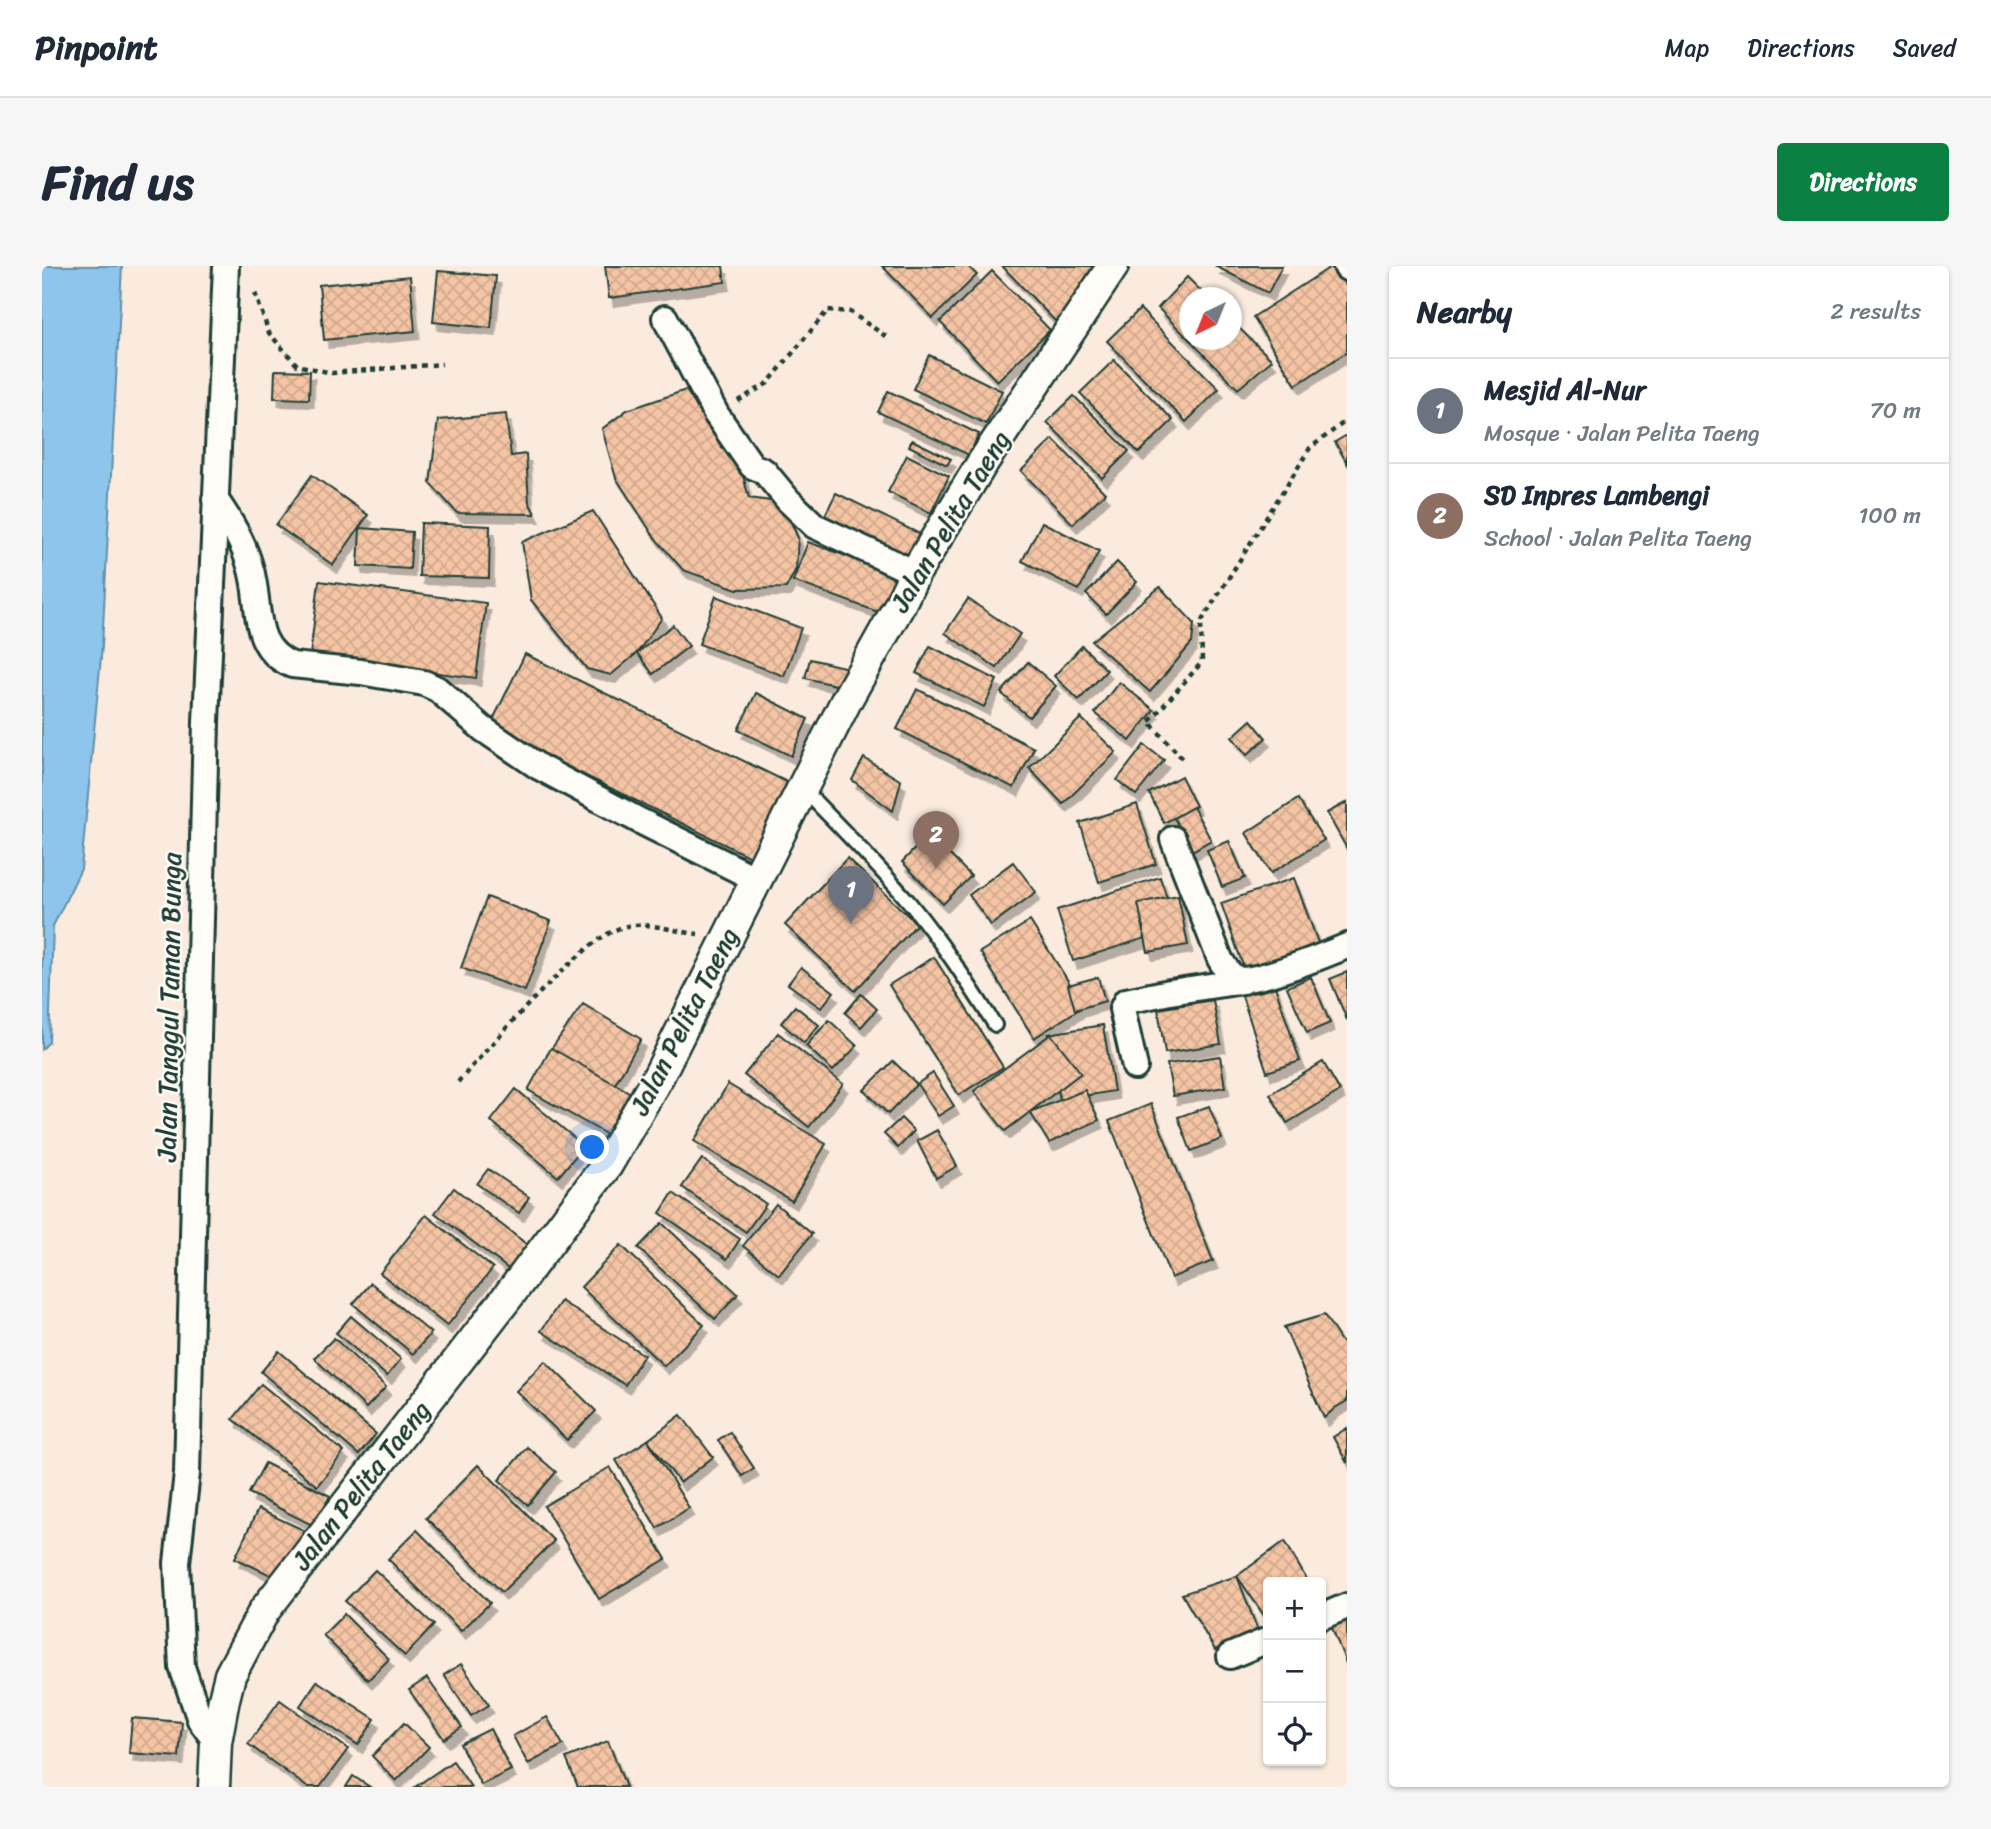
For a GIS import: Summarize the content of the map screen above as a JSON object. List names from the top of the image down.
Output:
{
  "streets": {
    "street": ["Jalan Pelita Taeng", "Jalan Tanggul Taman Bunga"]
  },
  "crossings": [
    ["Jalan Pelita Taeng", "Jalan Tanggul Taman Bunga"]
  ],
  "north": "bottom left",
  "page": {
    "header": "Pinpoint",
    "nav": ["Map", "Directions", "Saved"],
    "title": "Find us",
    "buttons": "Directions",
    "heading": ["Nearby", "2 results"],
    "list": [
      {
        "mark": "1",
        "name": "Mesjid Al-Nur",
        "note": "Mosque · Jalan Pelita Taeng",
        "value": "70 m"
      },
      {
        "mark": "2",
        "name": "SD Inpres Lambengi",
        "note": "School · Jalan Pelita Taeng",
        "value": "100 m"
      }
    ],
    "pins": ["2", "1"],
    "map_buttons": ["+", "−"]
  }
}
